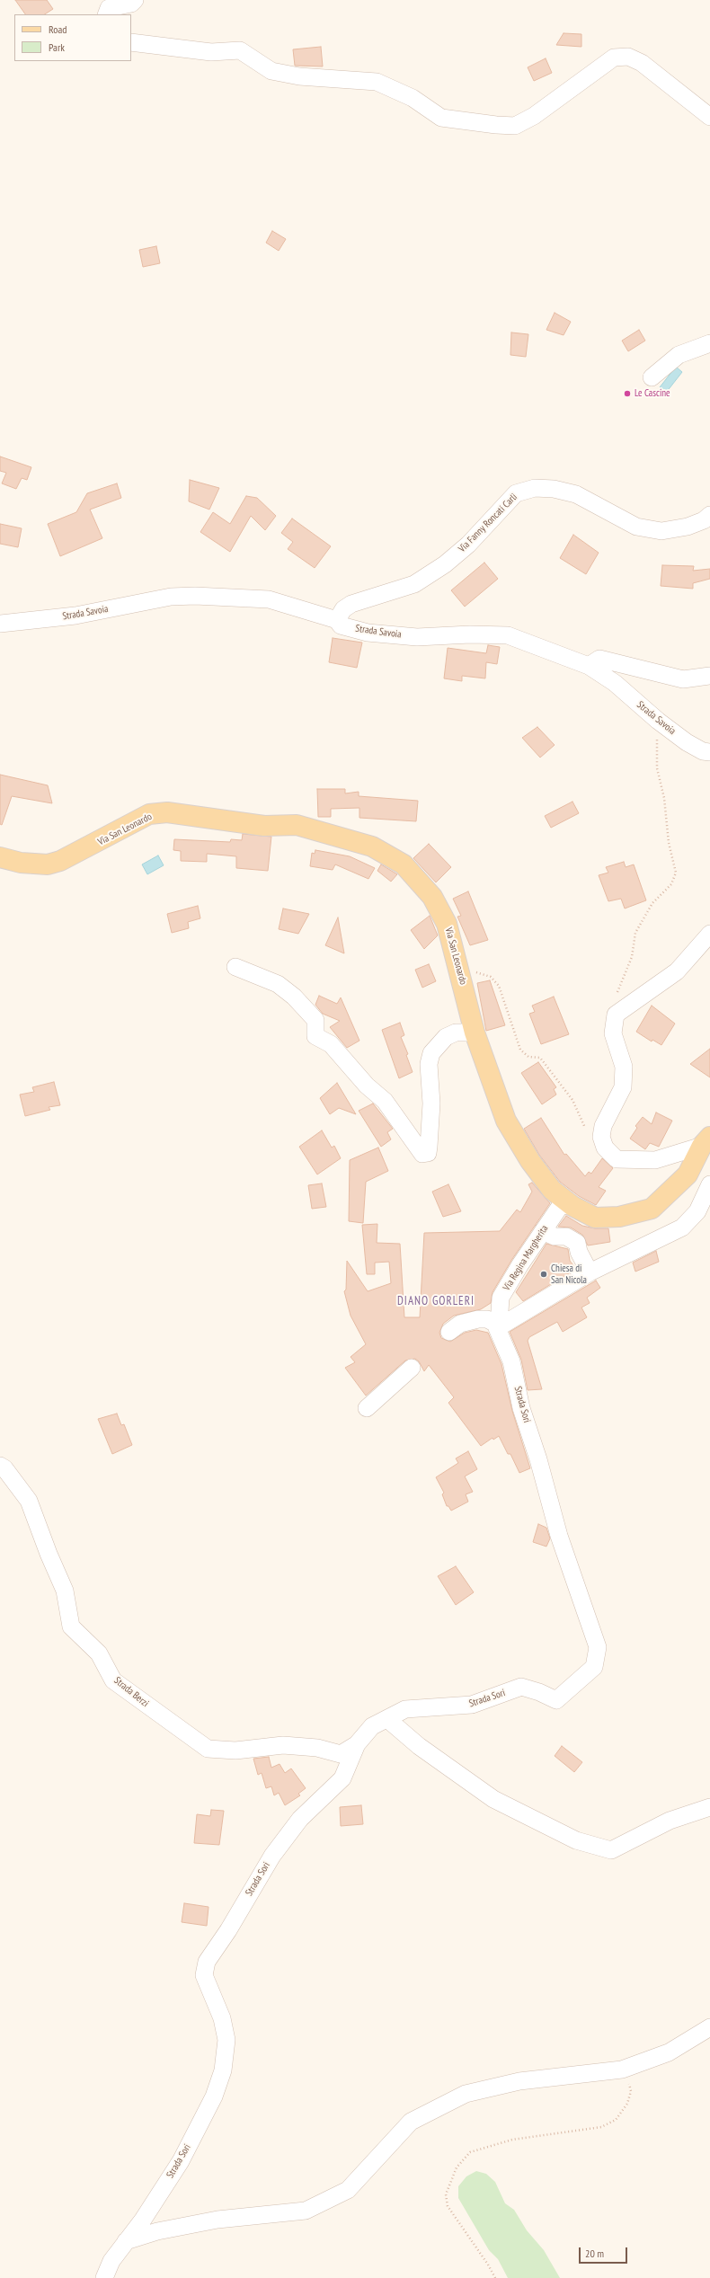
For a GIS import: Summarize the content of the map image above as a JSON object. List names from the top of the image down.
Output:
{
  "streets": {
    "main road": ["Via San Leonardo"],
    "street": [
      "Via Fanny Roncati Carli",
      "Strada Savoia",
      "Via Regina Margherita",
      "Strada Sori",
      "Strada Berzi"
    ]
  },
  "crossings": [
    ["Via Fanny Roncati Carli", "Strada Savoia"],
    ["Via San Leonardo", "Via Regina Margherita"],
    ["Via Regina Margherita", "Strada Sori"],
    ["Strada Sori", "Strada Berzi"]
  ],
  "districts": ["DIANO GORLERI"],
  "places": ["Le Cascine", "Chiesa di San Nicola"],
  "legend": ["Road", "Park"],
  "scale_bar": "20 m"
}
